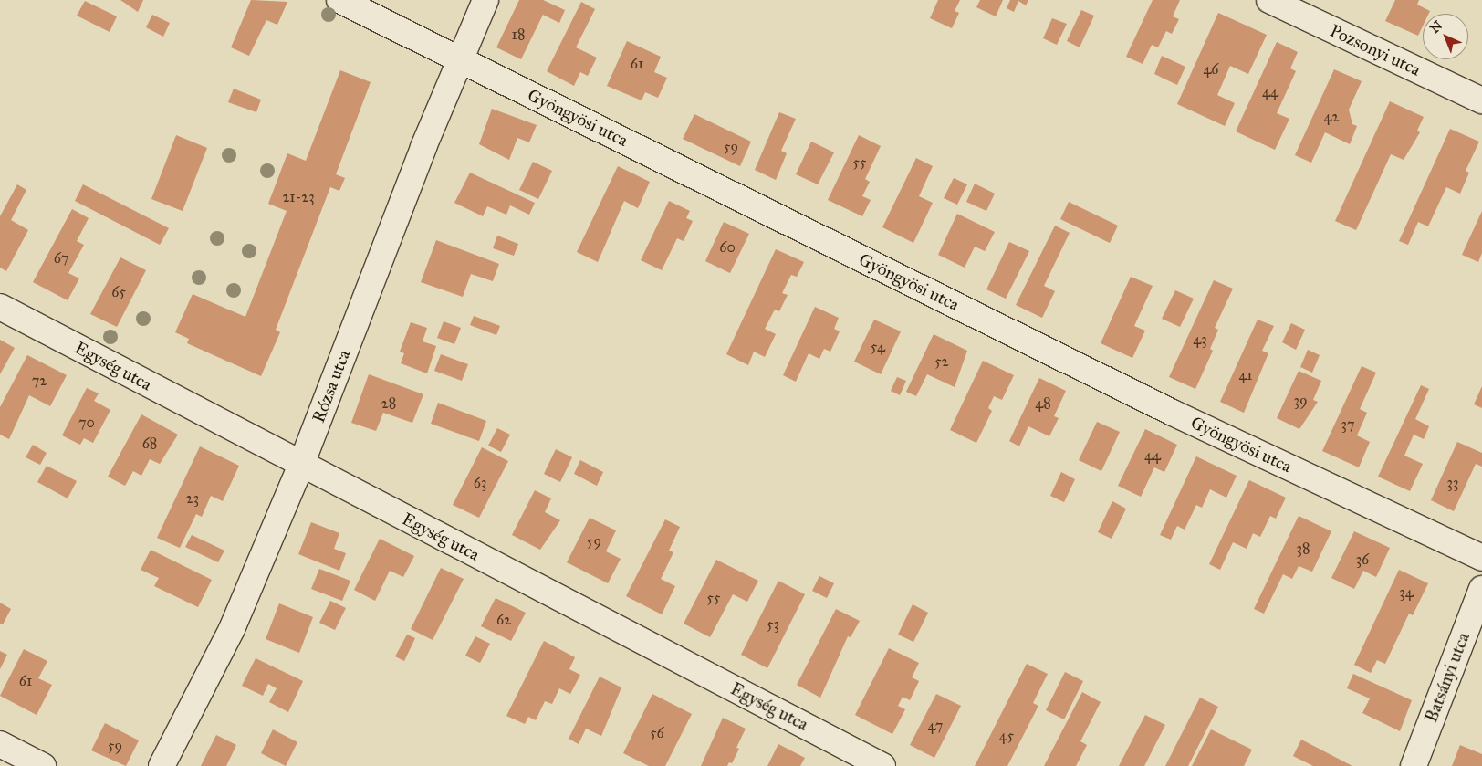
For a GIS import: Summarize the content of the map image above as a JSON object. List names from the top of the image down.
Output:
{
  "streets": {
    "street": [
      "Pozsonyi utca",
      "Gyöngyösi utca",
      "Egység utca",
      "Rózsa utca",
      "Batsányi utca"
    ]
  },
  "crossings": [
    ["Gyöngyösi utca", "Rózsa utca"],
    ["Egység utca", "Rózsa utca"]
  ],
  "house_numbers": [
    "18",
    "61",
    "46",
    "44",
    "42",
    "59",
    "55",
    "21-23",
    "60",
    "67",
    "65",
    "43",
    "54",
    "52",
    "41",
    "72",
    "39",
    "28",
    "48",
    "70",
    "37",
    "68",
    "44",
    "63",
    "33",
    "23",
    "59",
    "38",
    "36",
    "34",
    "55",
    "62",
    "53",
    "61",
    "47",
    "56",
    "45",
    "59"
  ],
  "north": "top left"
}
